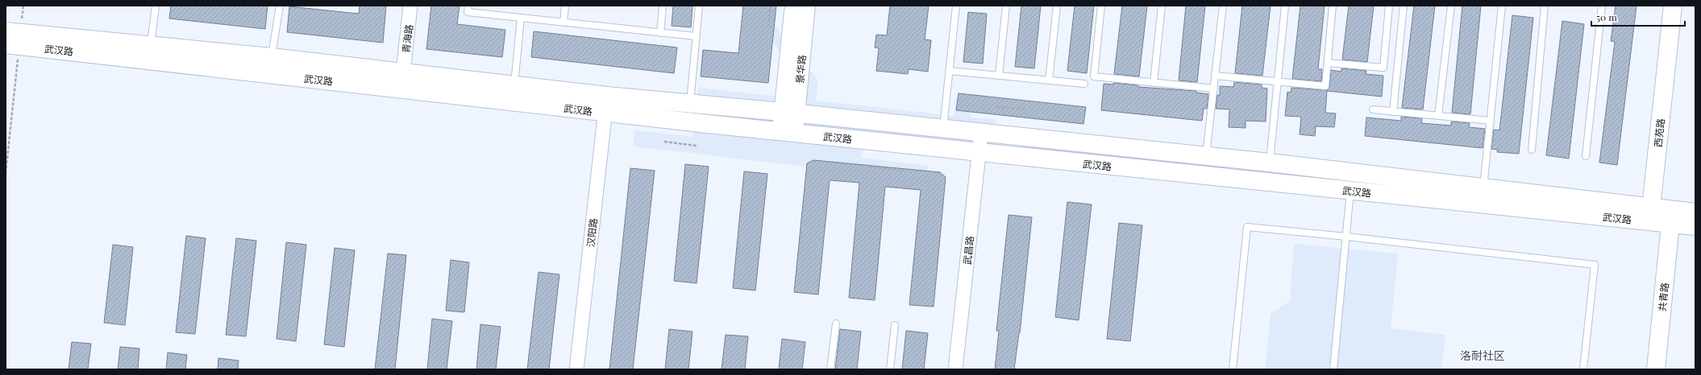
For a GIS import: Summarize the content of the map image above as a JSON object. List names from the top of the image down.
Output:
{
  "streets": {
    "main road": [
      "武汉路",
      "景华路",
      "西苑路",
      "共青路"
    ],
    "street": ["青海路", "汉阳路", "武昌路"]
  },
  "crossings": [
    ["青海路", "武汉路"],
    ["武汉路", "景华路"],
    ["武汉路", "西苑路"],
    ["武汉路", "汉阳路"],
    ["武汉路", "武昌路"],
    ["武汉路", "共青路"]
  ],
  "districts": ["洛耐社区"],
  "scale_bar": "50 m"
}
